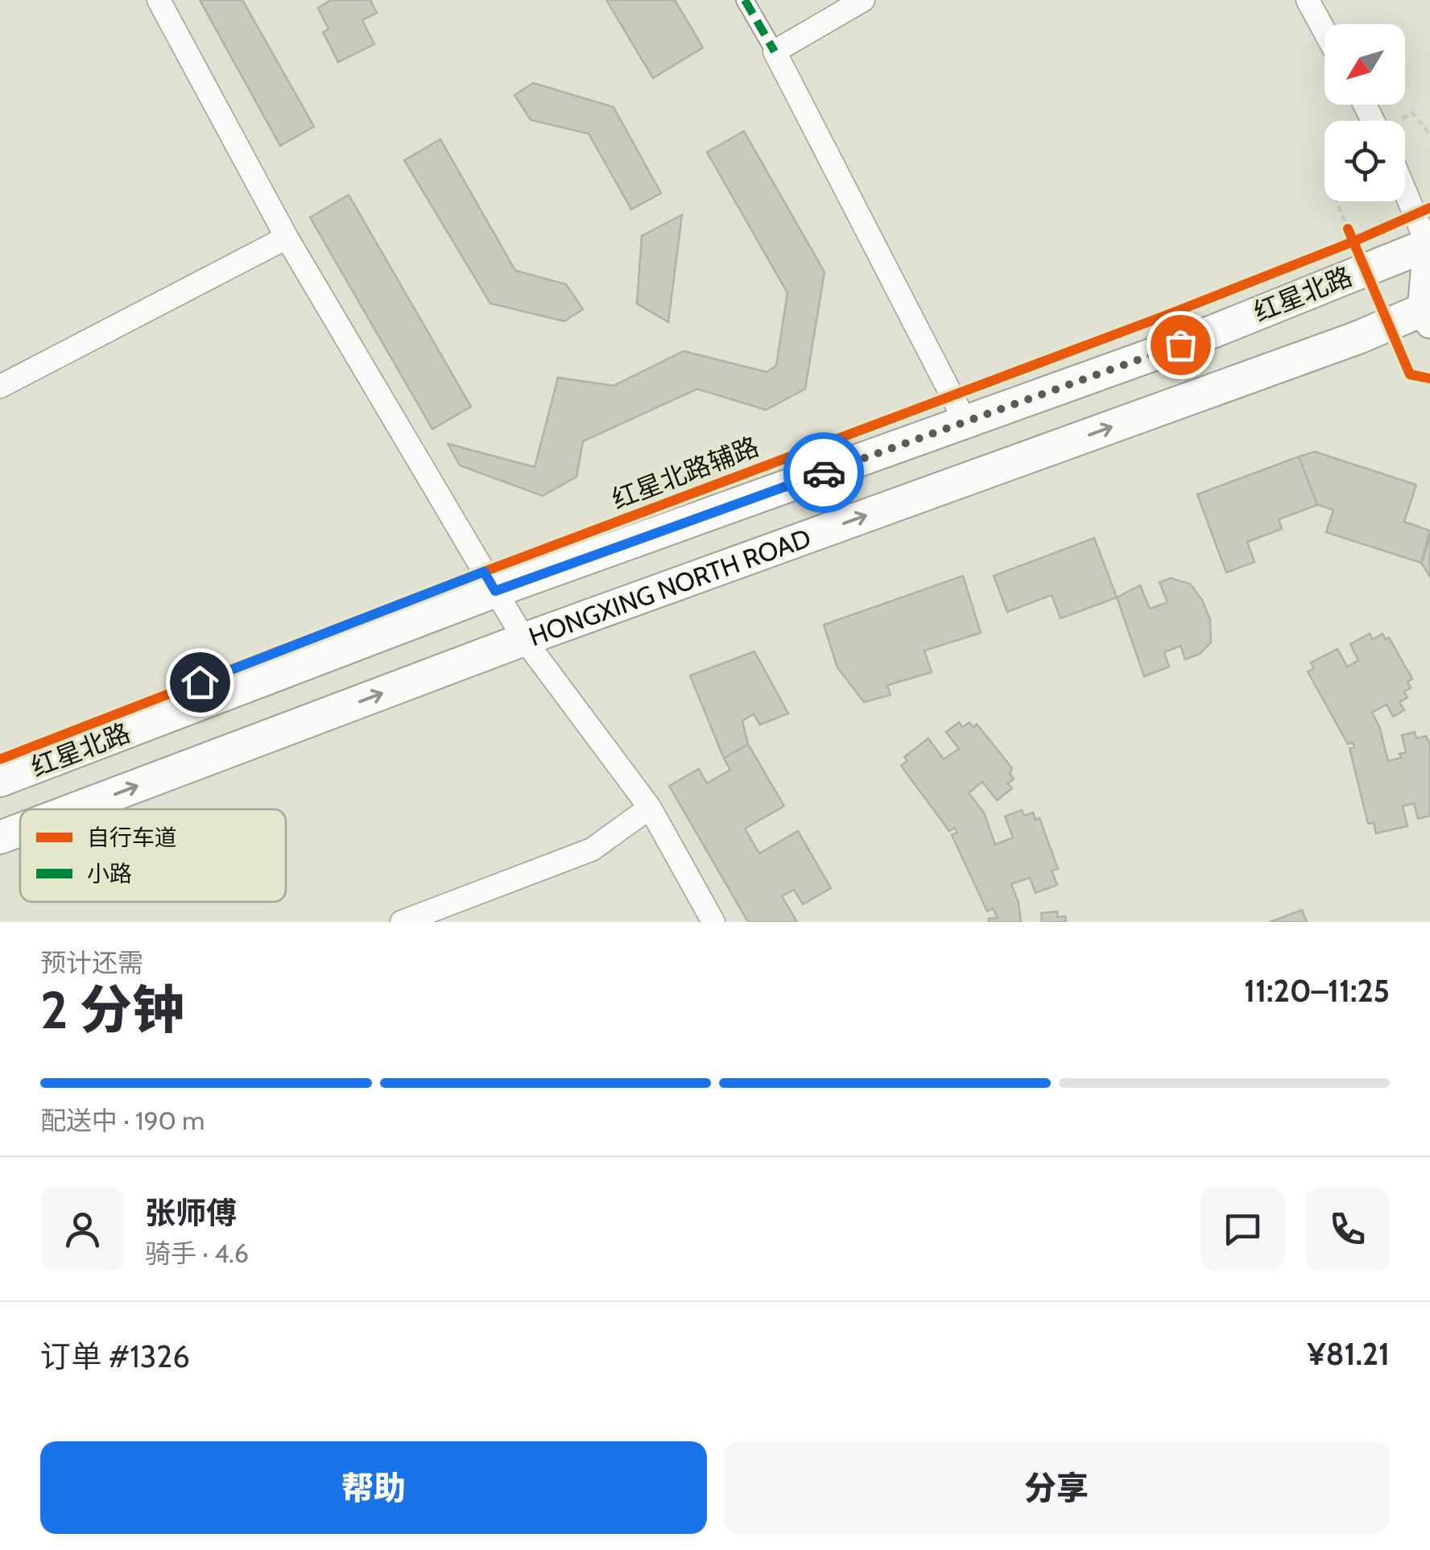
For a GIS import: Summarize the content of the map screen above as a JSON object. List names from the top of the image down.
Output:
{
  "streets": {
    "main road": ["红星北路", "HONGXING NORTH ROAD"],
    "cycle path": ["红星北路辅路"]
  },
  "one_way": ["HONGXING NORTH ROAD"],
  "legend": ["自行车道", "小路"],
  "north": "bottom left",
  "page": {
    "heading": ["2 分钟", "预计还需", "11:20–11:25"],
    "panel": [
      "张师傅",
      "骑手 · 4.6",
      "订单 #1326",
      "¥81.21"
    ],
    "bar": "配送中 · 190 m",
    "buttons": ["帮助", "分享"]
  }
}
